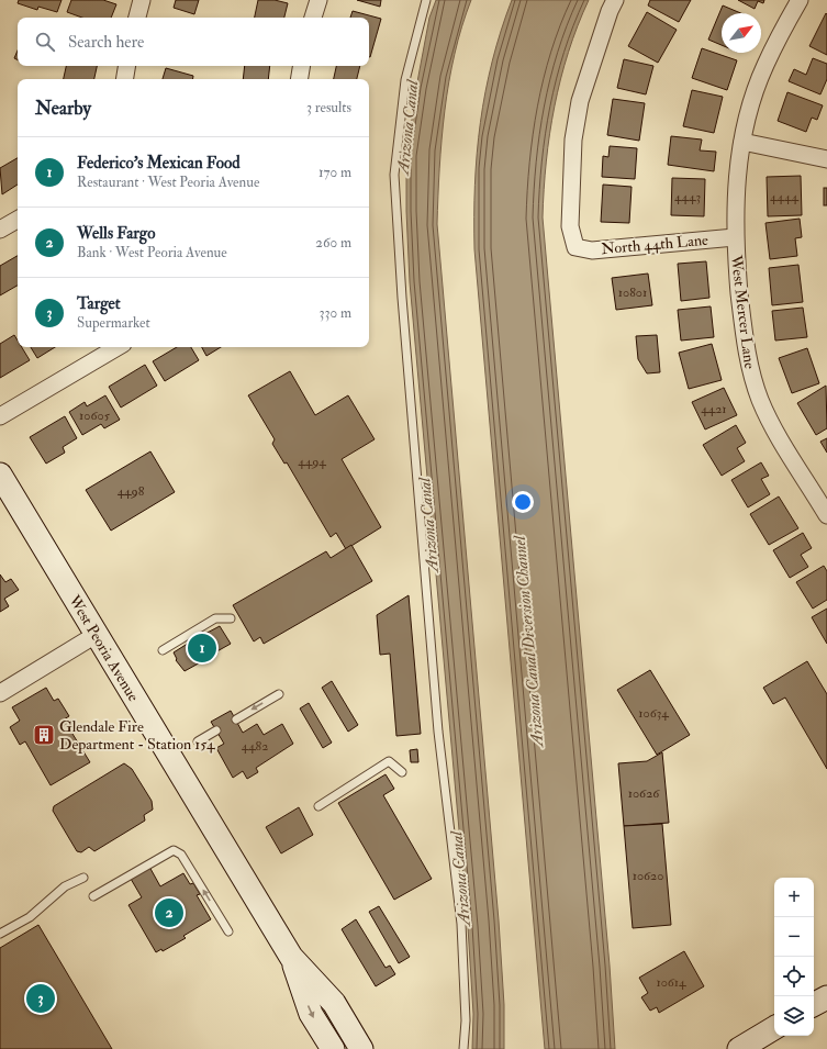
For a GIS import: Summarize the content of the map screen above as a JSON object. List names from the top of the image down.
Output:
{
  "streets": {
    "main road": ["West Peoria Avenue"],
    "street": ["North 44th Lane", "West Mercer Lane"]
  },
  "crossings": [
    ["North 44th Lane", "West Mercer Lane"]
  ],
  "water": ["Arizona Canal", "Arizona Canal Diversion Channel"],
  "places": {
    "building": ["Glendale Fire Department - Station 154"]
  },
  "house_numbers": [
    "4443",
    "4444",
    "10801",
    "4421",
    "10605",
    "4494",
    "4498",
    "10634",
    "4482",
    "10626",
    "10620",
    "10614"
  ],
  "north": "top right",
  "page": {
    "search": "Search here",
    "heading": ["Nearby", "3 results"],
    "list": [
      {
        "mark": "1",
        "name": "Federico's Mexican Food",
        "note": "Restaurant · West Peoria Avenue",
        "value": "170 m"
      },
      {
        "mark": "2",
        "name": "Wells Fargo",
        "note": "Bank · West Peoria Avenue",
        "value": "260 m"
      },
      {
        "mark": "3",
        "name": "Target",
        "note": "Supermarket",
        "value": "330 m"
      }
    ],
    "pins": ["1", "2", "3"],
    "map_buttons": ["+", "−"]
  }
}
